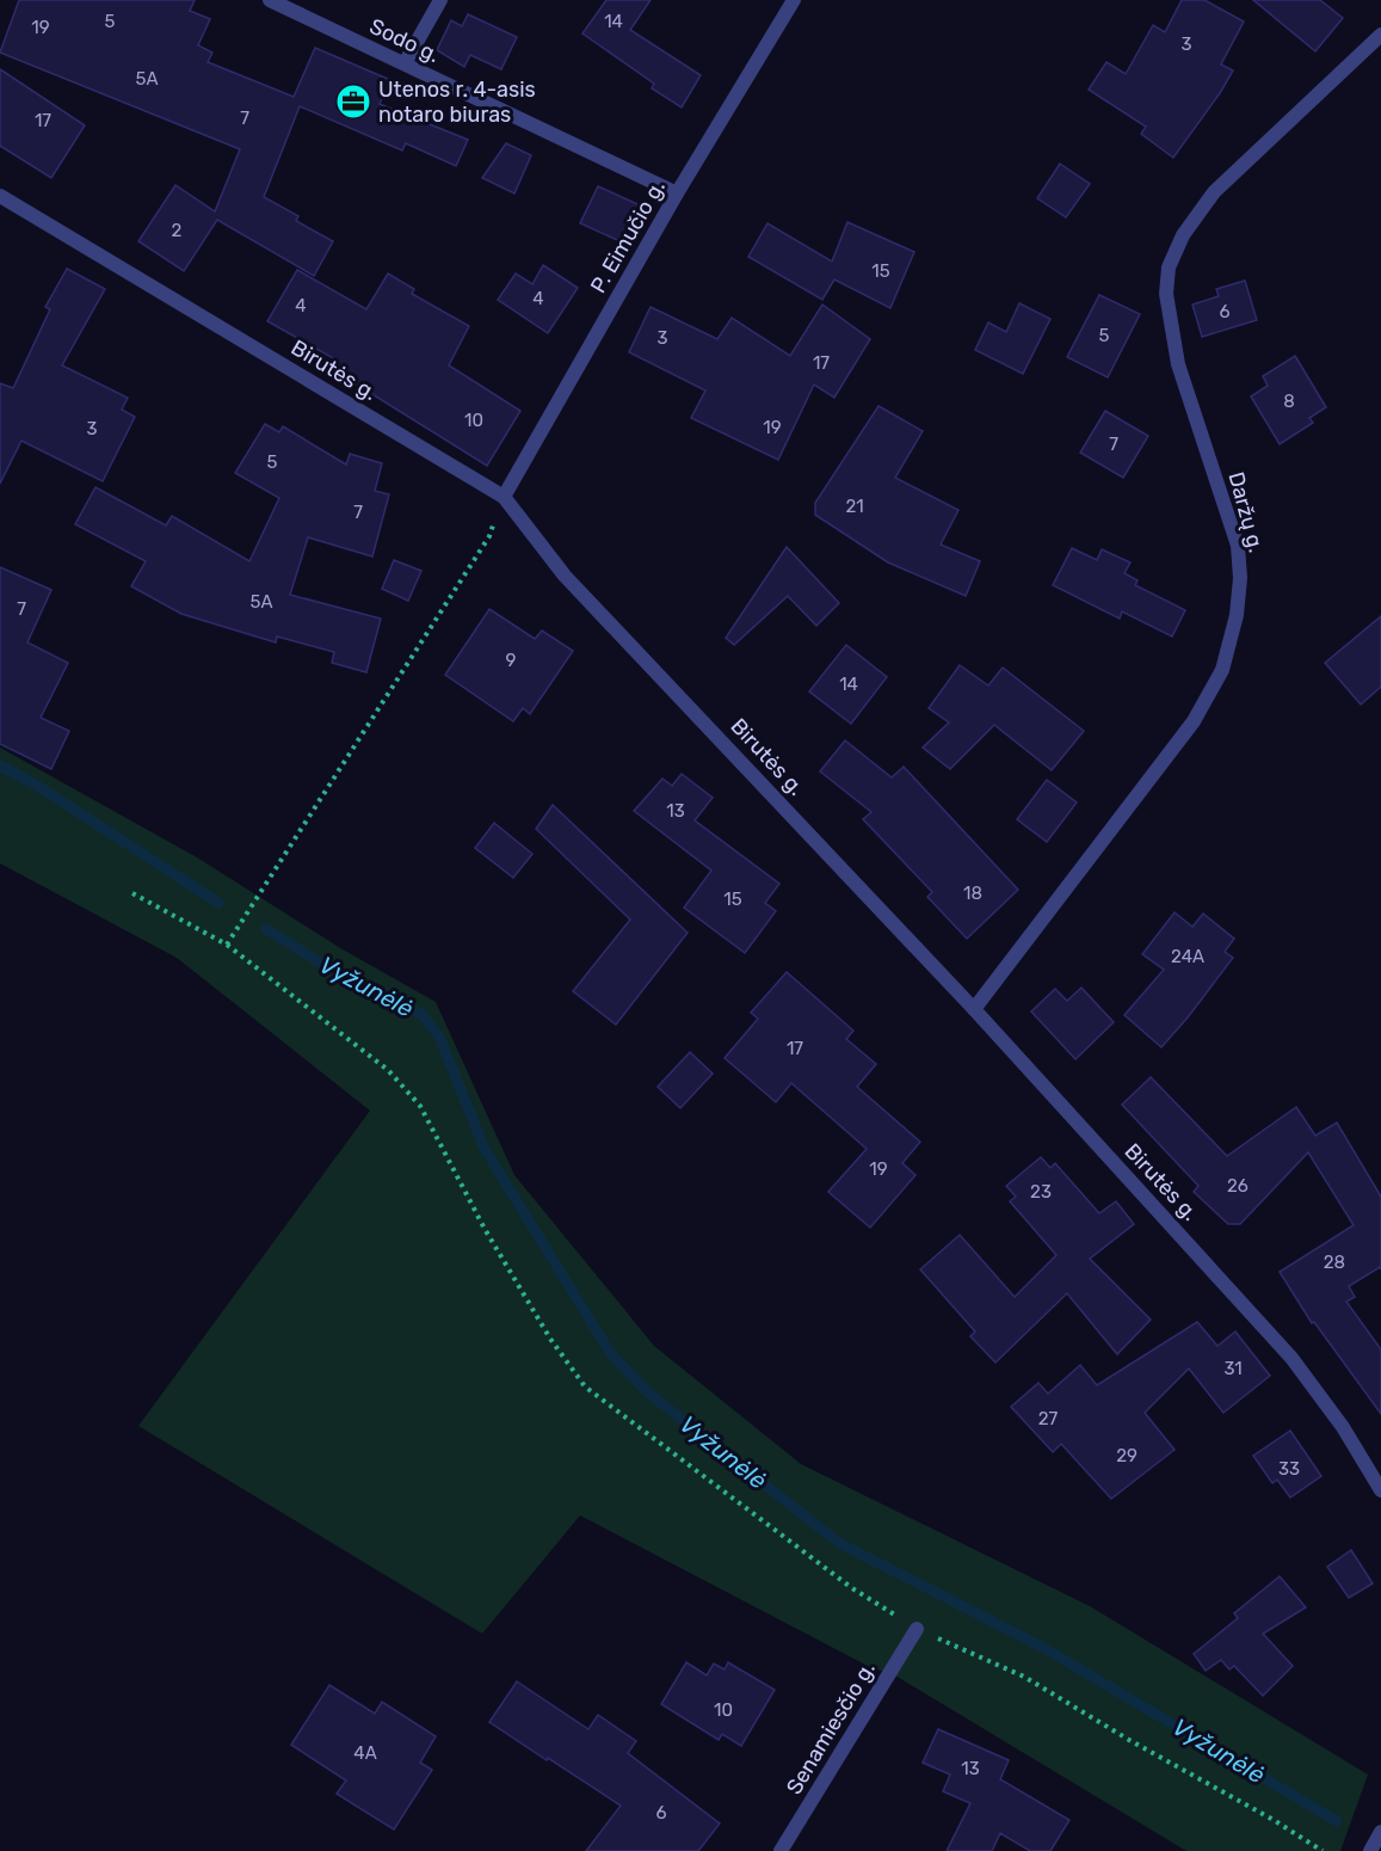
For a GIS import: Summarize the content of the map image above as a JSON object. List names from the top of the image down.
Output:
{
  "streets": {
    "street": [
      "Sodo g.",
      "P. Eimučio g.",
      "Birutės g.",
      "Daržų g.",
      "Senamiesčio g."
    ]
  },
  "crossings": [
    ["Sodo g.", "P. Eimučio g."],
    ["P. Eimučio g.", "Birutės g."],
    ["Birutės g.", "Daržų g."]
  ],
  "water": ["Vyžunėlė"],
  "places": {
    "office": ["Utenos r. 4-asis notaro biuras"]
  },
  "house_numbers": [
    "5",
    "14",
    "19",
    "3",
    "5A",
    "7",
    "17",
    "2",
    "15",
    "4",
    "4",
    "6",
    "5",
    "3",
    "17",
    "8",
    "10",
    "19",
    "3",
    "7",
    "5",
    "21",
    "7",
    "5A",
    "7",
    "9",
    "14",
    "13",
    "18",
    "15",
    "24A",
    "17",
    "19",
    "26",
    "23",
    "28",
    "31",
    "27",
    "29",
    "33",
    "10",
    "4A",
    "13",
    "6"
  ]
}
